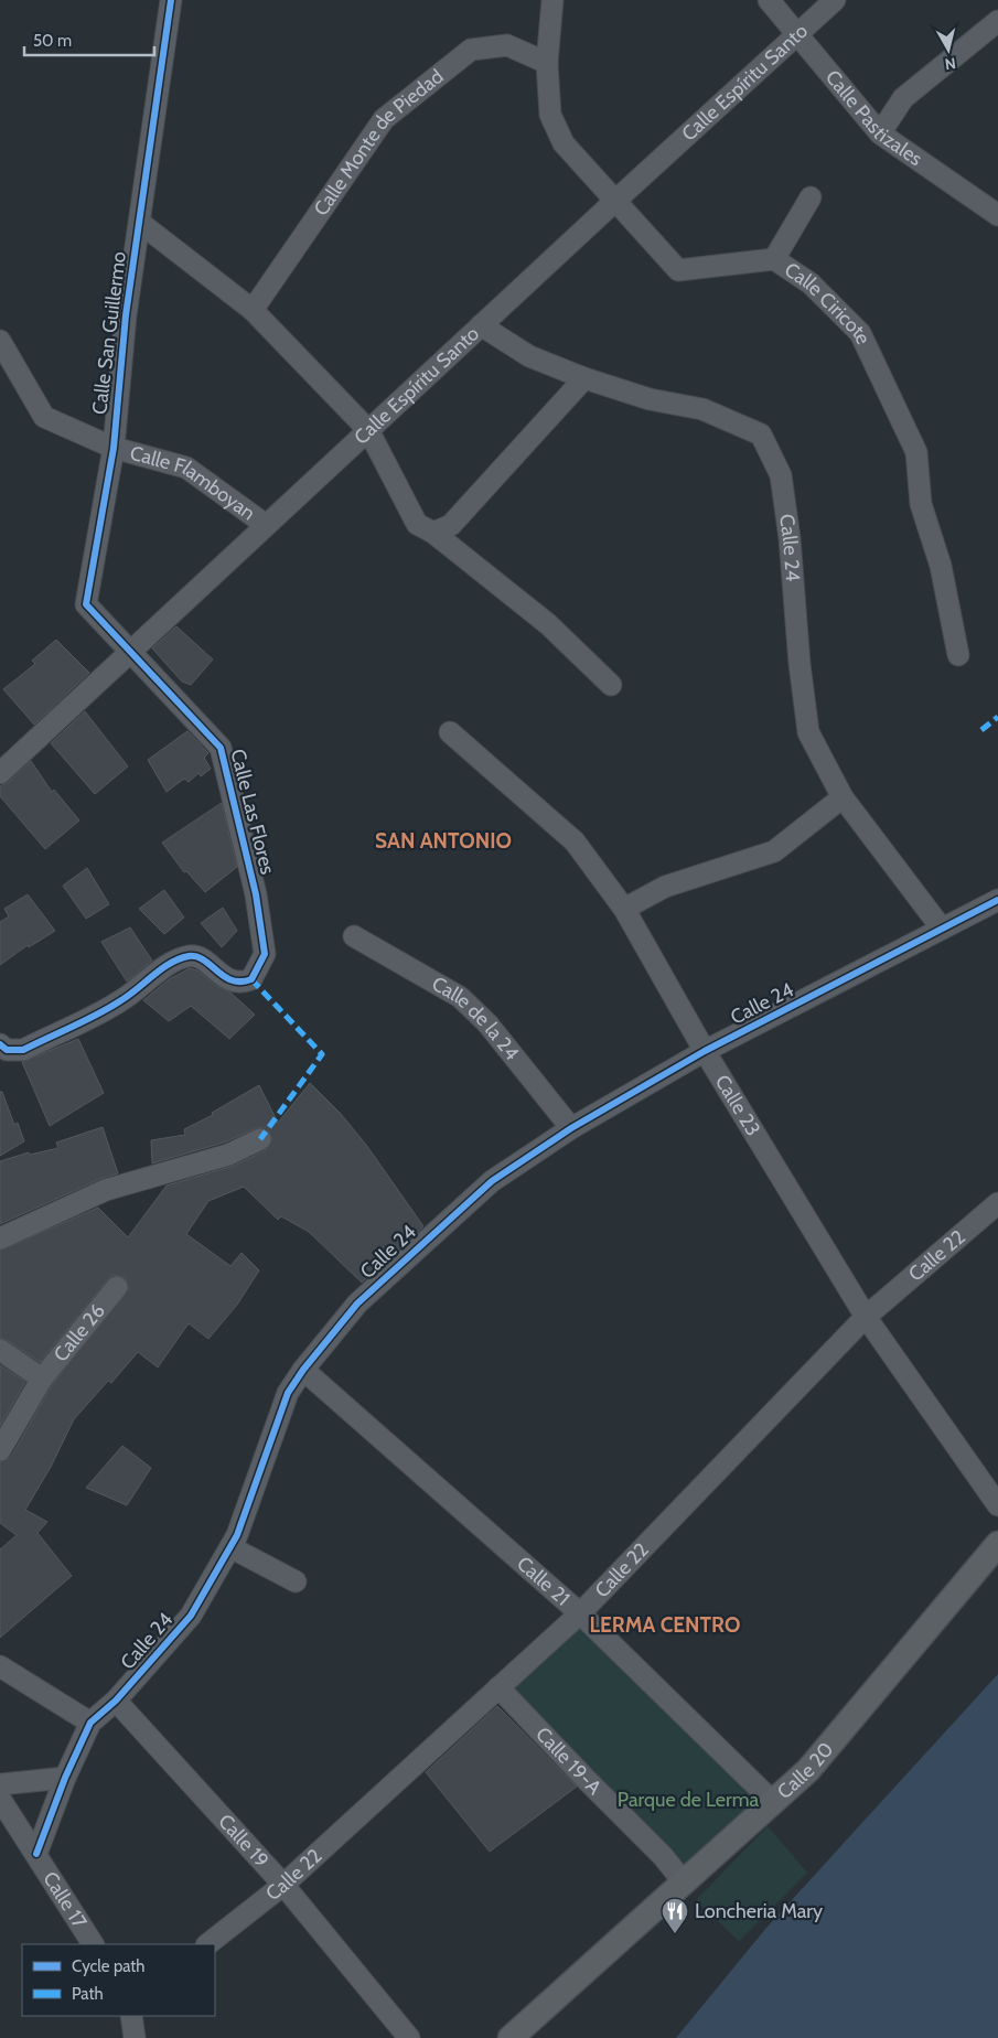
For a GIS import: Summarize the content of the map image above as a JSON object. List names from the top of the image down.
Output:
{
  "streets": {
    "main road": ["Calle 20"],
    "street": [
      "Calle Espíritu Santo",
      "Calle Pastizales",
      "Calle Monte de Piedad",
      "Calle Ciricote",
      "Calle San Guillermo",
      "Calle Flamboyan",
      "Calle 24",
      "Calle Las Flores",
      "Calle de la 24",
      "Calle 23",
      "Calle 22",
      "Calle 26",
      "Calle 21",
      "Calle 19-A",
      "Calle 19",
      "Calle 17"
    ]
  },
  "crossings": [
    ["Calle Espíritu Santo", "Calle Pastizales"],
    ["Calle Espíritu Santo", "Calle Ciricote"],
    ["Calle Espíritu Santo", "Calle San Guillermo"],
    ["Calle Espíritu Santo", "Calle Flamboyan"],
    ["Calle Espíritu Santo", "Calle 24"],
    ["Calle Espíritu Santo", "Calle Las Flores"],
    ["Calle Monte de Piedad", "Calle Ciricote"],
    ["Calle San Guillermo", "Calle Flamboyan"],
    ["Calle San Guillermo", "Calle Las Flores"],
    ["Calle 24", "Calle de la 24"],
    ["Calle 24", "Calle 23"],
    ["Calle 24", "Calle 21"],
    ["Calle 24", "Calle 19"],
    ["Calle 24", "Calle 17"],
    ["Calle 23", "Calle 22"],
    ["Calle 22", "Calle 21"],
    ["Calle 22", "Calle 19-A"],
    ["Calle 22", "Calle 19"],
    ["Calle 21", "Calle 20"],
    ["Calle 19-A", "Calle 20"]
  ],
  "districts": ["SAN ANTONIO", "LERMA CENTRO"],
  "parks": ["Parque de Lerma"],
  "places": {
    "restaurant": ["Loncheria Mary"]
  },
  "legend": ["Cycle path", "Path"],
  "scale_bar": "50 m",
  "north": "bottom"
}
